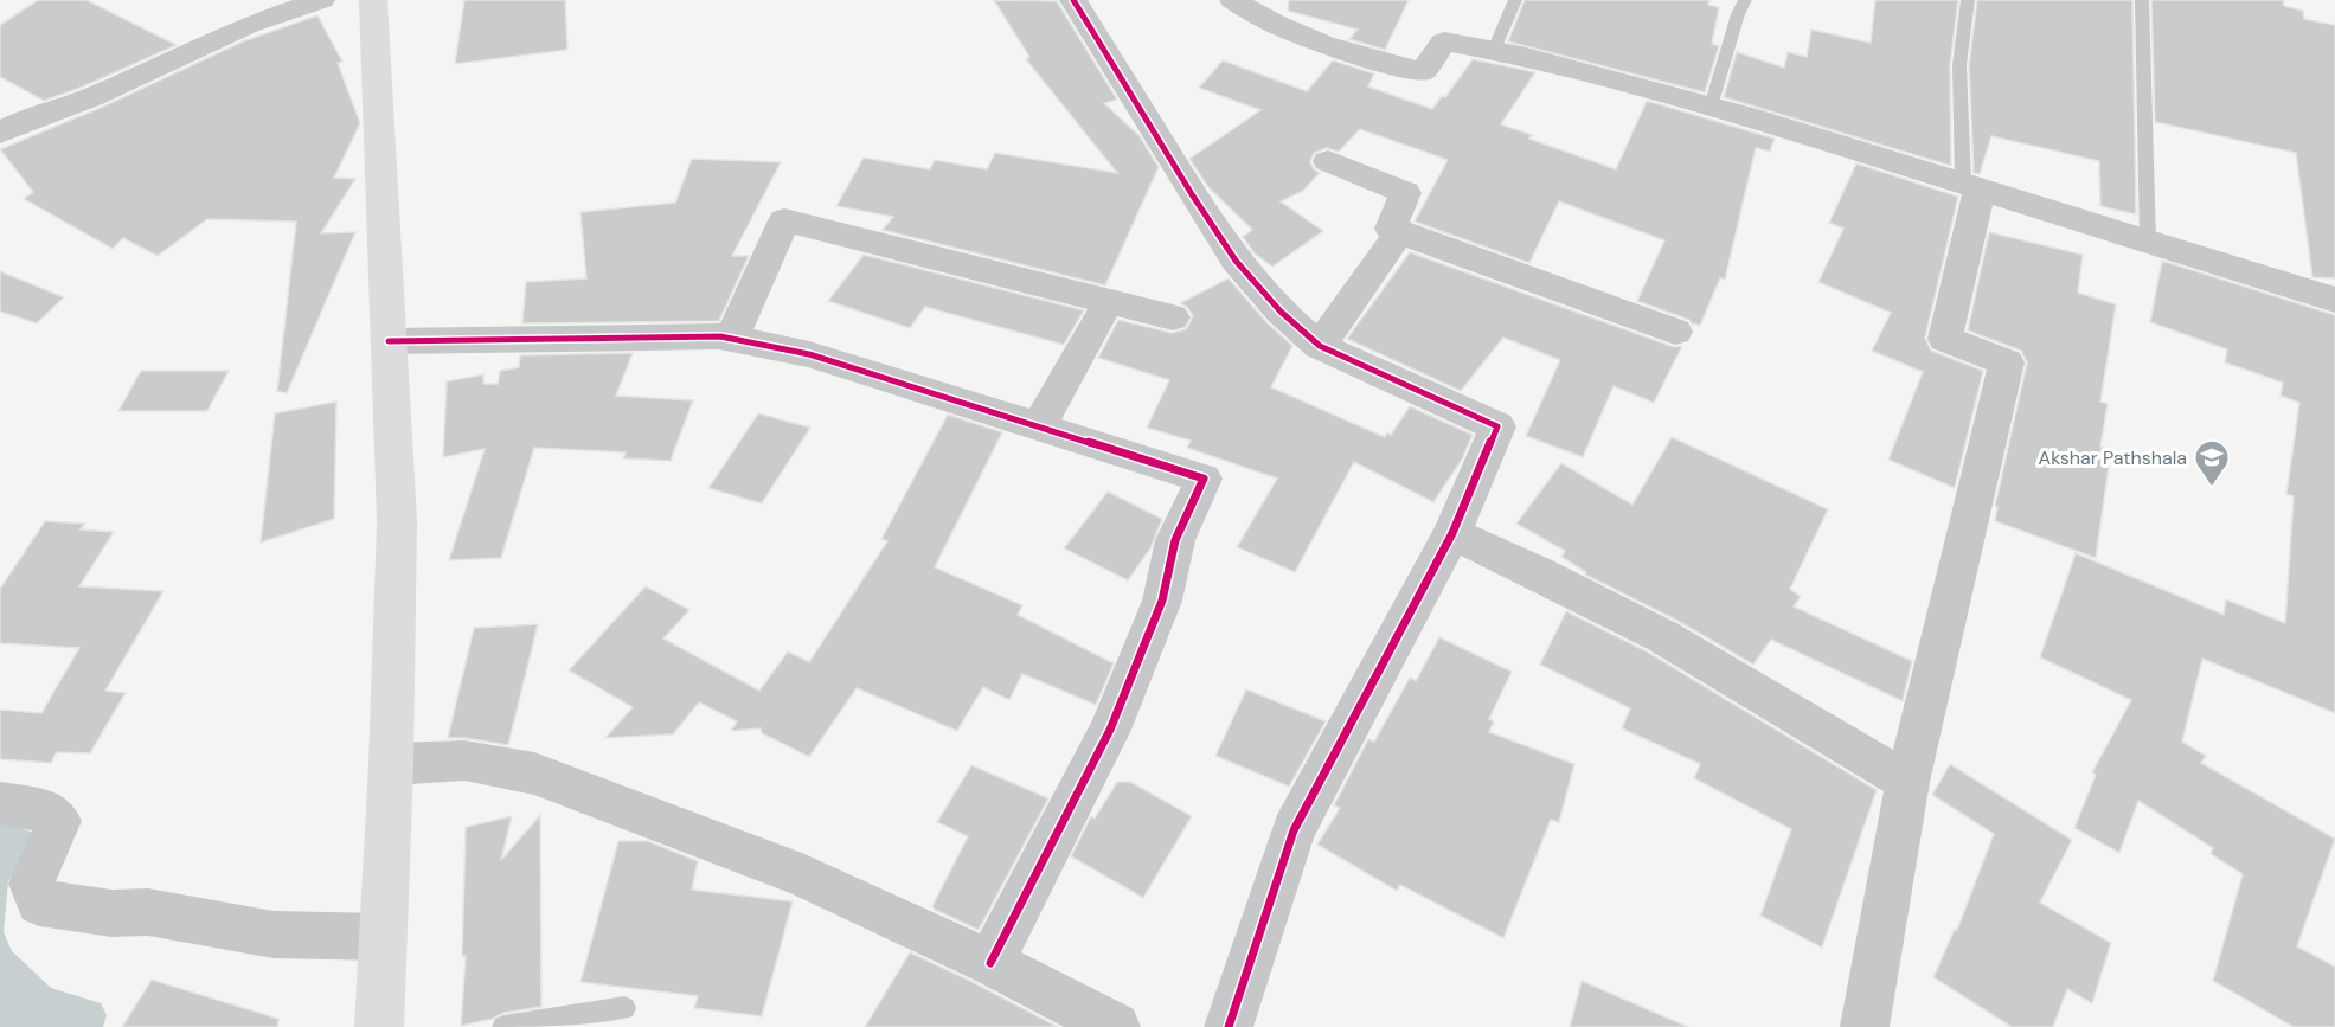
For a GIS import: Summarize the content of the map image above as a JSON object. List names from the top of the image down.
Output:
{
  "places": {
    "school or university": ["Akshar Pathshala"]
  }
}
